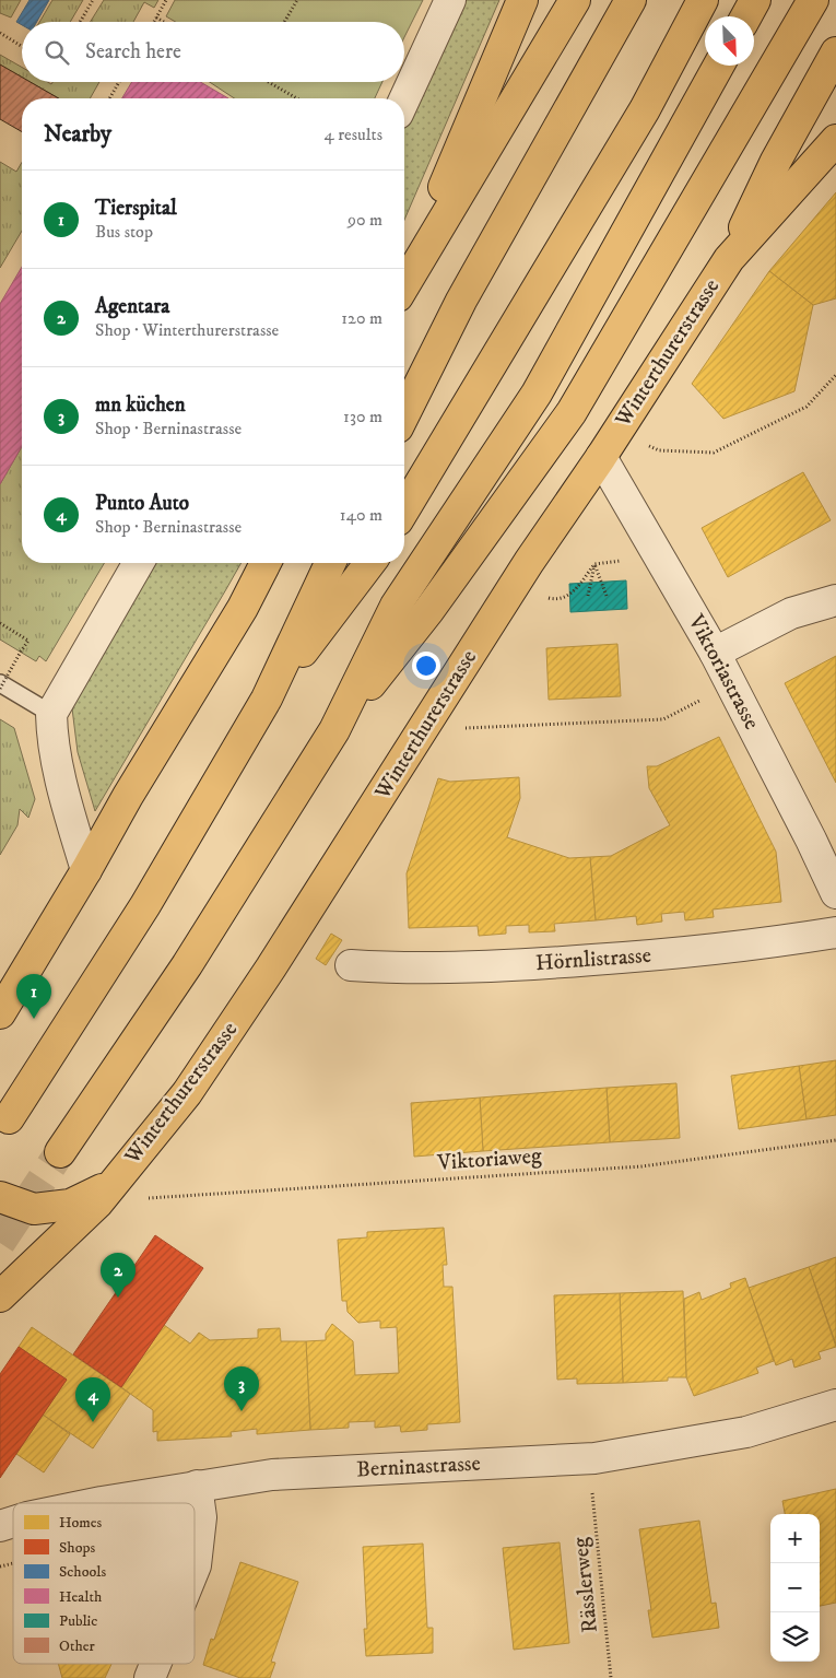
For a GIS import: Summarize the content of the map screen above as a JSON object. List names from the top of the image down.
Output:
{
  "streets": {
    "main road": ["Winterthurerstrasse"],
    "street": ["Viktoriastrasse", "Hörnlistrasse", "Berninastrasse"],
    "path": ["Viktoriaweg", "Rässlerweg"]
  },
  "crossings": [
    ["Winterthurerstrasse", "Viktoriastrasse"]
  ],
  "legend": [
    "Homes",
    "Shops",
    "Schools",
    "Health",
    "Public",
    "Other"
  ],
  "north": "bottom right",
  "page": {
    "search": "Search here",
    "heading": ["Nearby", "4 results"],
    "list": [
      {
        "mark": "1",
        "name": "Tierspital",
        "note": "Bus stop",
        "value": "90 m"
      },
      {
        "mark": "2",
        "name": "Agentara",
        "note": "Shop · Winterthurerstrasse",
        "value": "120 m"
      },
      {
        "mark": "3",
        "name": "mn küchen",
        "note": "Shop · Berninastrasse",
        "value": "130 m"
      },
      {
        "mark": "4",
        "name": "Punto Auto",
        "note": "Shop · Berninastrasse",
        "value": "140 m"
      }
    ],
    "pins": [
      "1",
      "2",
      "3",
      "4"
    ],
    "map_buttons": ["+", "−"]
  }
}
